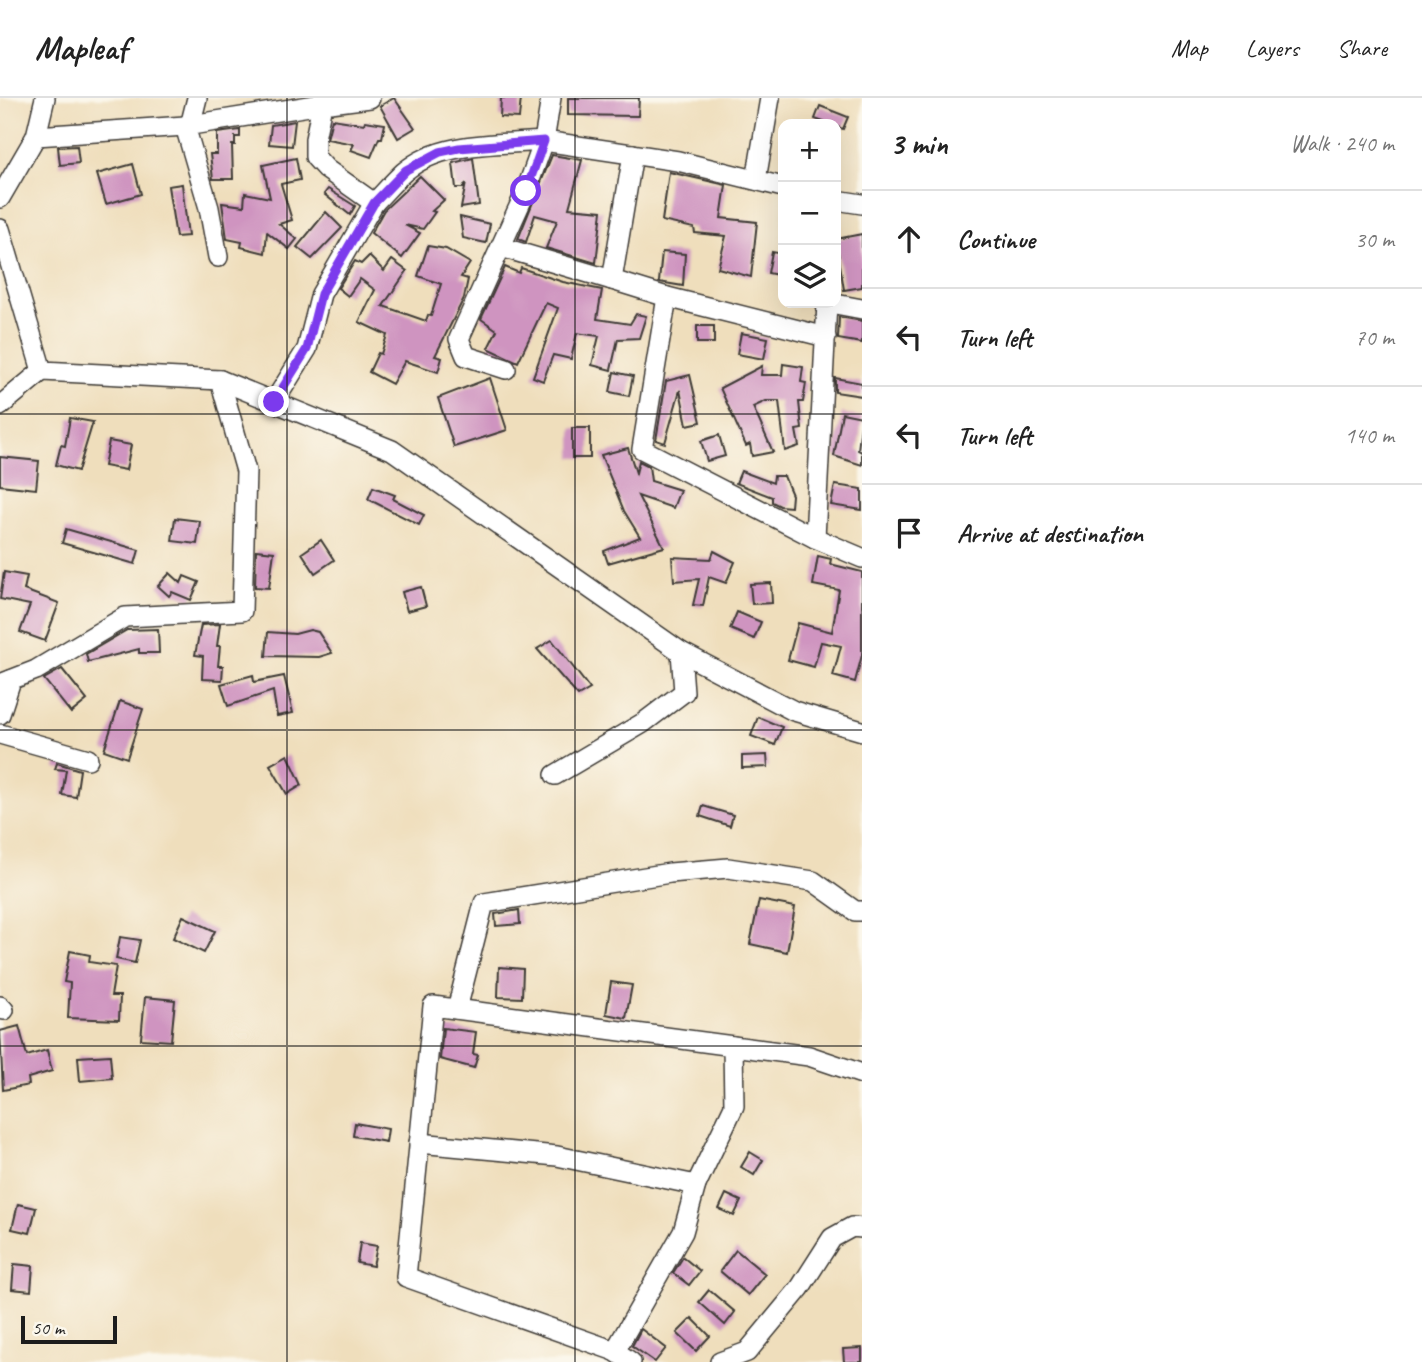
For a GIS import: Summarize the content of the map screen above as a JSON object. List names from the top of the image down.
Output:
{
  "scale_bar": "50 m",
  "page": {
    "header": "Mapleaf",
    "nav": ["Map", "Layers", "Share"],
    "heading": ["3 min", "Walk · 240 m"],
    "map_buttons": ["+", "−"],
    "list": [
      ["Continue", "30 m"],
      ["Turn left", "70 m"],
      ["Turn left", "140 m"],
      "Arrive at destination"
    ],
    "scale": "50 m"
  }
}
